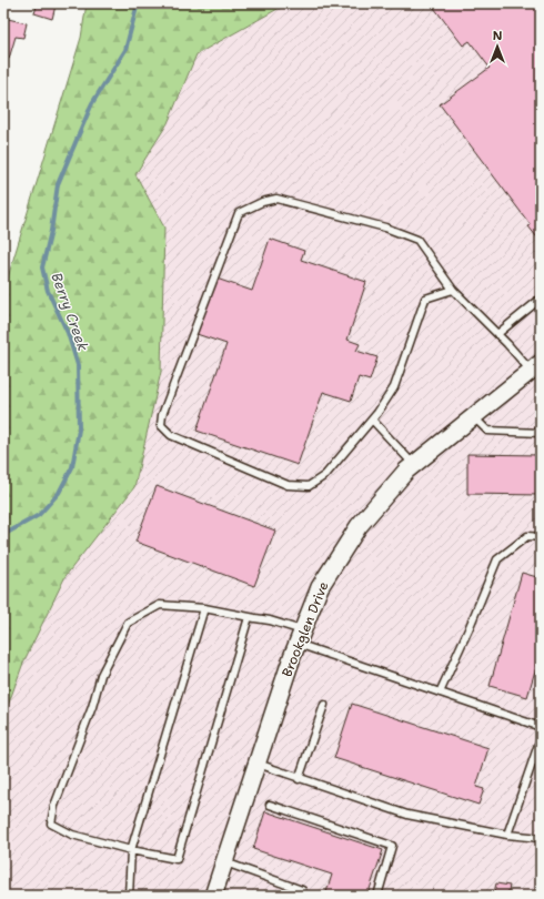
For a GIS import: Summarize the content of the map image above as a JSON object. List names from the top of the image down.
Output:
{
  "streets": {
    "street": ["Brookglen Drive"]
  },
  "water": ["Berry Creek"],
  "north": "top"
}
